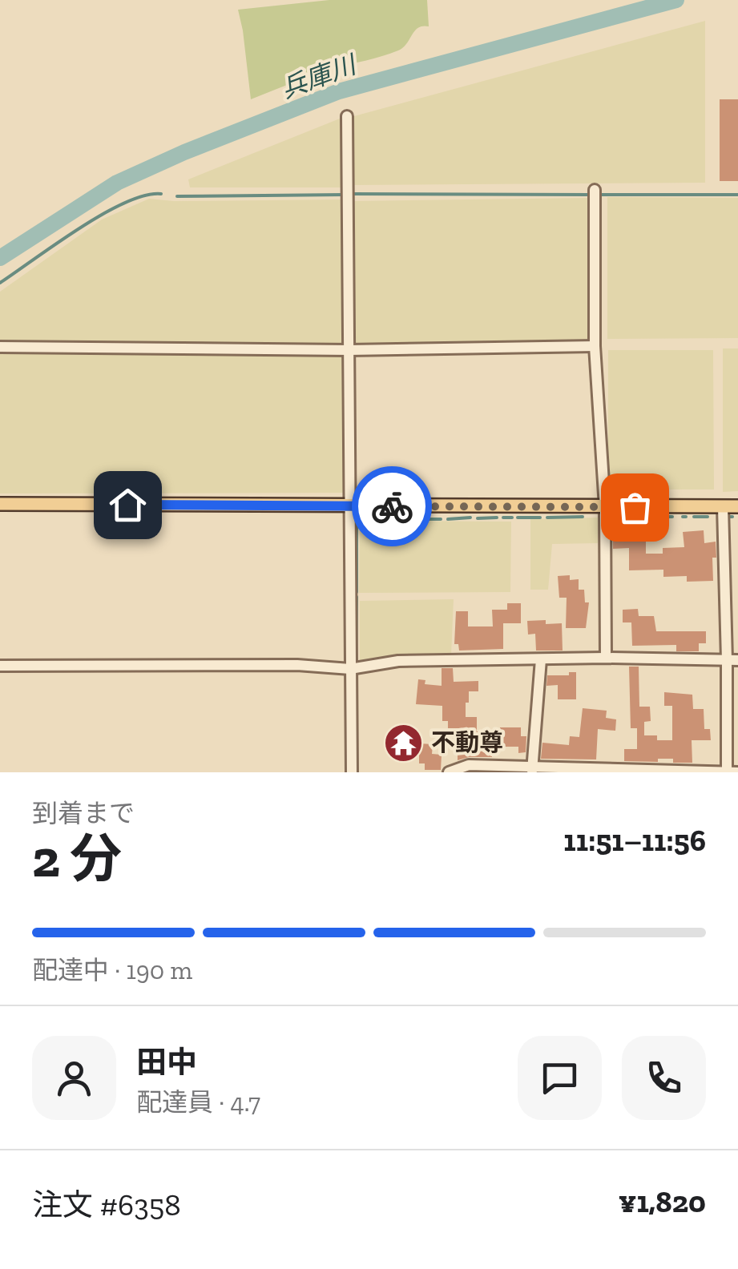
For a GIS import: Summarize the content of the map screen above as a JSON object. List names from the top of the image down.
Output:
{
  "water": ["兵庫川"],
  "places": {
    "temple": ["不動尊"]
  },
  "page": {
    "heading": ["2 分", "到着まで", "11:51–11:56"],
    "panel": [
      "田中",
      "配達員 · 4.7",
      "注文 #6358",
      "¥1,820"
    ],
    "bar": "配達中 · 190 m"
  }
}
